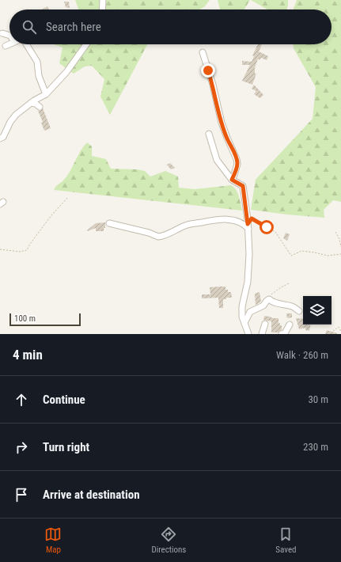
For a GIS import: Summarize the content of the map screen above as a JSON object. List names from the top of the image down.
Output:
{
  "scale_bar": "100 m",
  "page": {
    "search": "Search here",
    "scale": "100 m",
    "heading": ["4 min", "Walk · 260 m"],
    "list": [
      ["Continue", "30 m"],
      ["Turn right", "230 m"],
      "Arrive at destination"
    ],
    "nav": ["Map", "Directions", "Saved"]
  }
}
